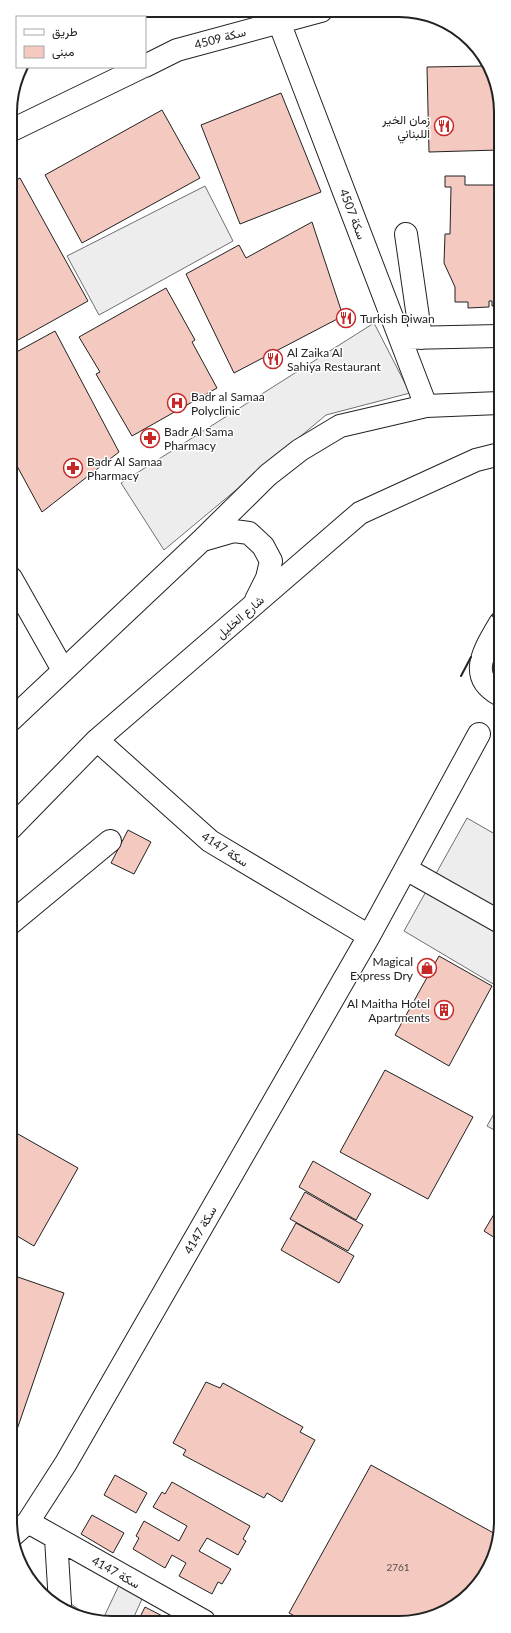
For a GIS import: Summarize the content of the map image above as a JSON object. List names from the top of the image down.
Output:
{
  "streets": {
    "street": [
      "سكة 4509",
      "سكة 4507",
      "شارع الخليل",
      "سكة 4147"
    ]
  },
  "crossings": [
    ["سكة 4509", "سكة 4507"],
    ["شارع الخليل", "سكة 4147"]
  ],
  "places": {
    "restaurant": ["زمان الخير اللبناني", "Turkish Diwan", "Al Zaika Al Sahiya Restaurant"],
    "hospital": ["Badr al Samaa Polyclinic"],
    "pharmacy": ["Badr Al Sama Pharmacy", "Badr Al Samaa Pharmacy"],
    "shop": ["Magical Express Dry"],
    "building": ["Al Maitha Hotel Apartments"]
  },
  "house_numbers": ["2761"],
  "legend": ["طريق", "مبنى"]
}
